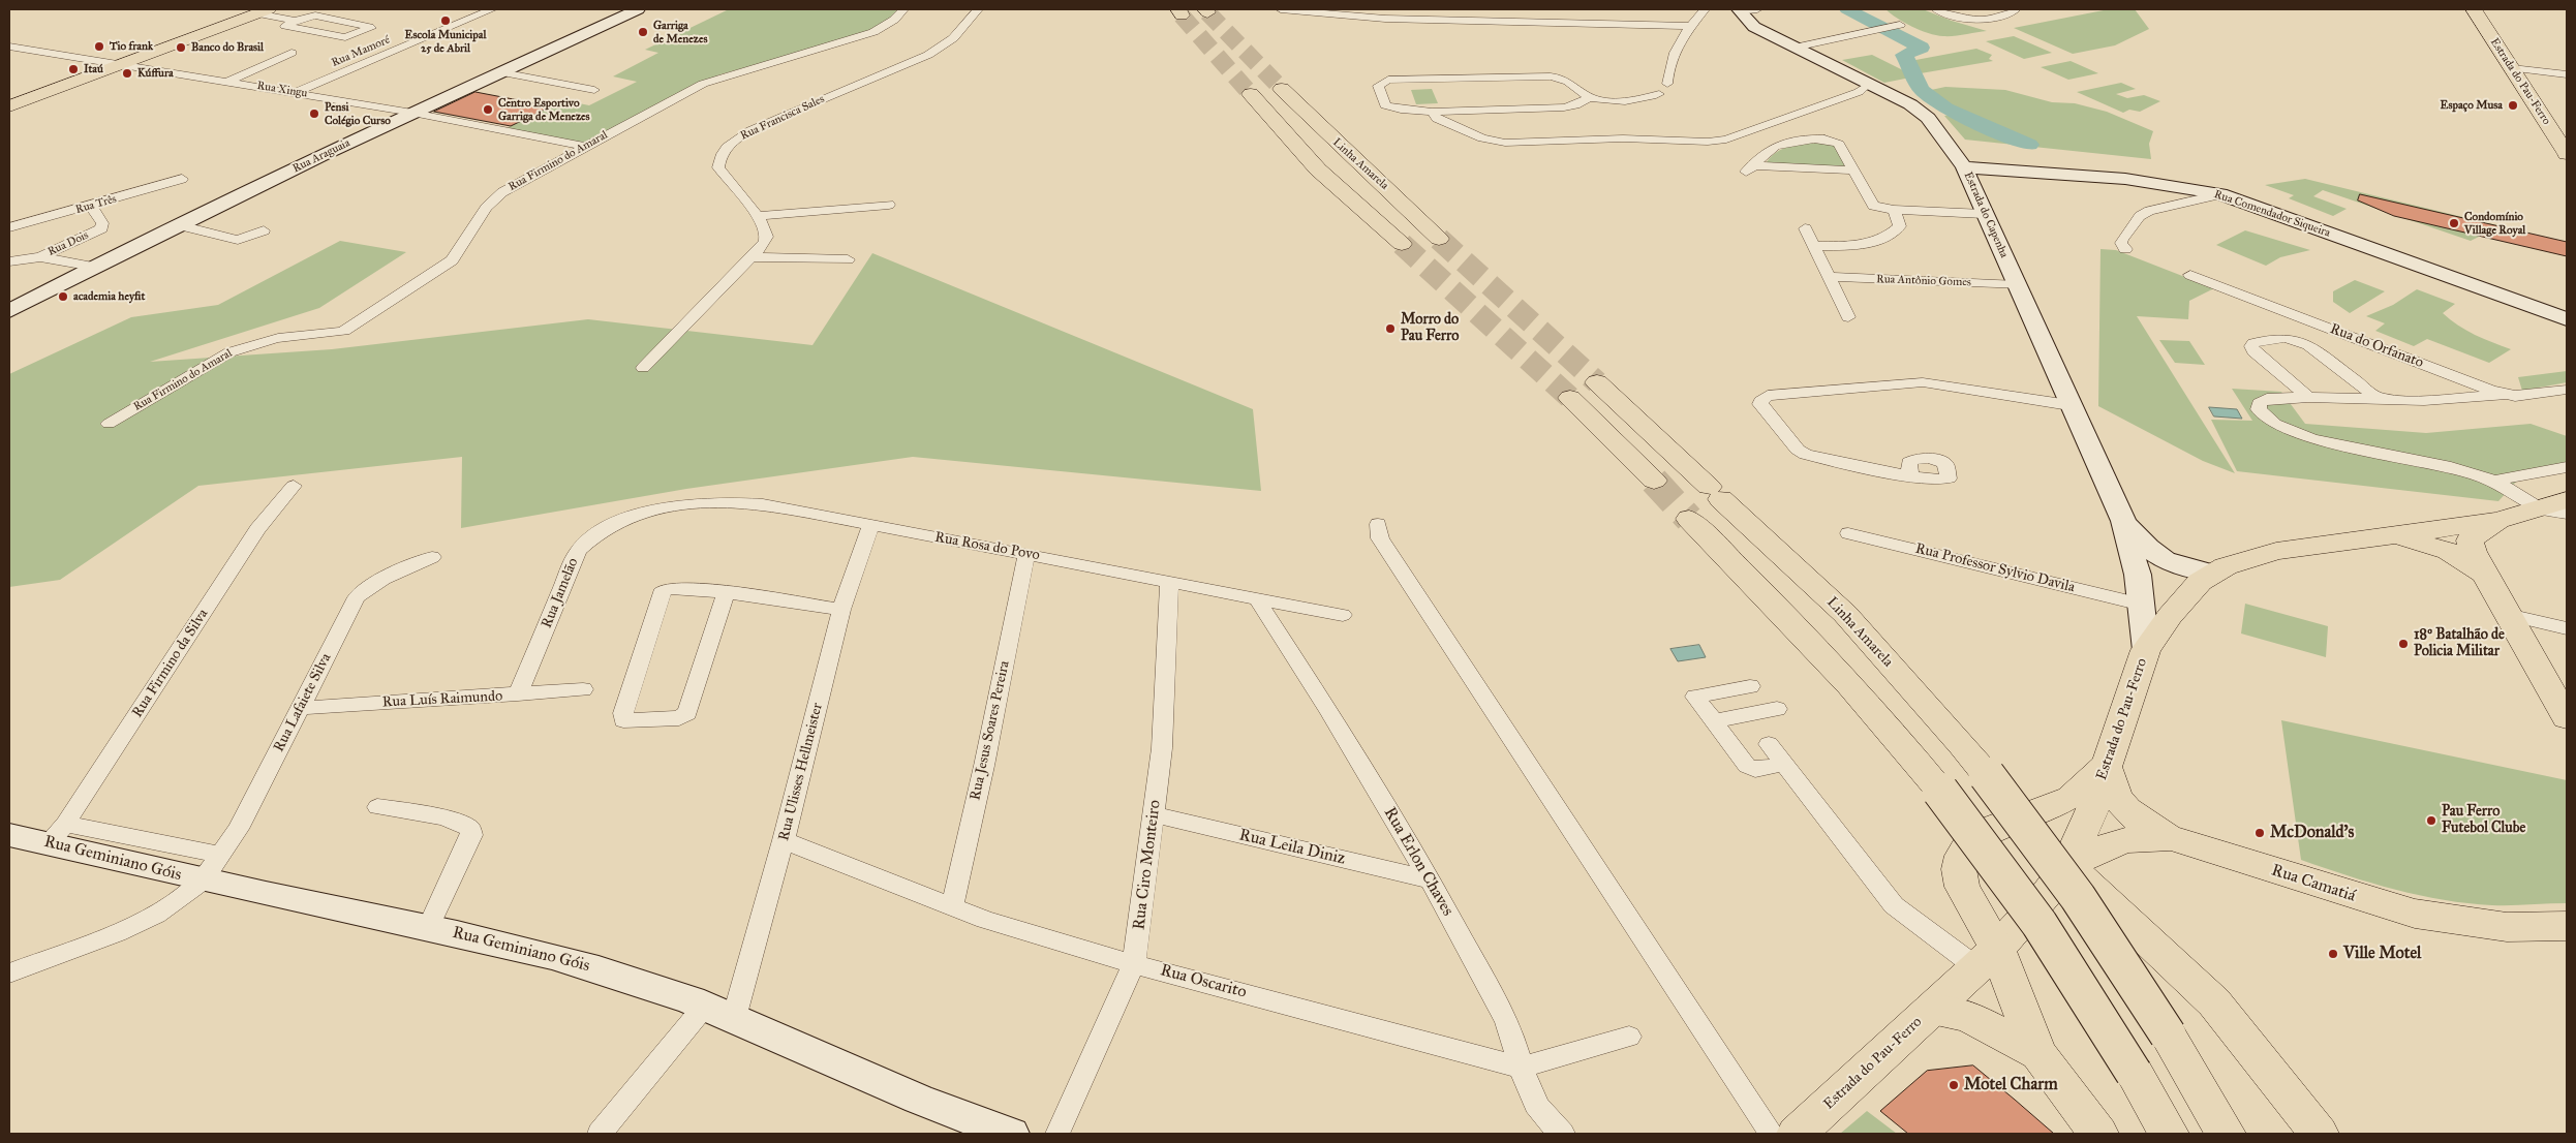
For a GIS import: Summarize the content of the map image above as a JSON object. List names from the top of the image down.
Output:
{
  "streets": {
    "main road": ["Estrada do Pau-Ferro", "Linha Amarela", "Rua Camatiá"],
    "street": [
      "Rua Mamoré",
      "Rua Xingu",
      "Rua Francisca Sales",
      "Rua Araguaia",
      "Rua Firmino do Amaral",
      "Rua Três",
      "Rua Comendador Siqueira",
      "Estrada do Capenha",
      "Rua Dois",
      "Rua Antônio Gomes",
      "Rua do Orfanato",
      "Rua Rosa do Povo",
      "Rua Professor Sylvio Davila",
      "Rua Jamelão",
      "Rua Firmino da Silva",
      "Rua Luís Raimundo",
      "Rua Lafaiete Silva",
      "Rua Jesus Soares Pereira",
      "Rua Ulisses Hellmeister",
      "Rua Leila Diniz",
      "Rua Geminiano Góis",
      "Rua Erlon Chaves",
      "Rua Ciro Monteiro",
      "Rua Oscarito"
    ]
  },
  "crossings": [
    ["Rua Mamoré", "Rua Xingu"],
    ["Estrada do Pau-Ferro", "Estrada do Capenha"],
    ["Estrada do Pau-Ferro", "Rua Camatiá"],
    ["Rua Xingu", "Rua Araguaia"],
    ["Rua Xingu", "Rua Firmino do Amaral"],
    ["Rua Três", "Rua Dois"],
    ["Rua Comendador Siqueira", "Estrada do Capenha"],
    ["Estrada do Capenha", "Rua Antônio Gomes"],
    ["Estrada do Capenha", "Rua Professor Sylvio Davila"],
    ["Rua Rosa do Povo", "Rua Jamelão"],
    ["Rua Rosa do Povo", "Rua Jesus Soares Pereira"],
    ["Rua Rosa do Povo", "Rua Ulisses Hellmeister"],
    ["Rua Rosa do Povo", "Rua Erlon Chaves"],
    ["Rua Rosa do Povo", "Rua Ciro Monteiro"],
    ["Rua Jamelão", "Rua Luís Raimundo"],
    ["Rua Firmino da Silva", "Rua Geminiano Góis"],
    ["Rua Luís Raimundo", "Rua Lafaiete Silva"],
    ["Rua Lafaiete Silva", "Rua Geminiano Góis"],
    ["Rua Jesus Soares Pereira", "Rua Oscarito"],
    ["Rua Ulisses Hellmeister", "Rua Geminiano Góis"],
    ["Rua Ulisses Hellmeister", "Rua Oscarito"],
    ["Rua Leila Diniz", "Rua Erlon Chaves"],
    ["Rua Leila Diniz", "Rua Ciro Monteiro"],
    ["Rua Erlon Chaves", "Rua Oscarito"],
    ["Rua Ciro Monteiro", "Rua Oscarito"]
  ],
  "places": [
    "Escola Municipal 25 de Abril",
    "Garriga de Menezes",
    "Tio frank",
    "Banco do Brasil",
    "Itaú",
    "Kúffura",
    "Espaço Musa",
    "Centro Esportivo Garriga de Menezes",
    "Pensi Colégio Curso",
    "Condomínio Village Royal",
    "academia heyfit",
    "Morro do Pau Ferro",
    "18º Batalhão de Policia Militar",
    "Pau Ferro Futebol Clube",
    "McDonald's",
    "Ville Motel",
    "Motel Charm"
  ]
}
